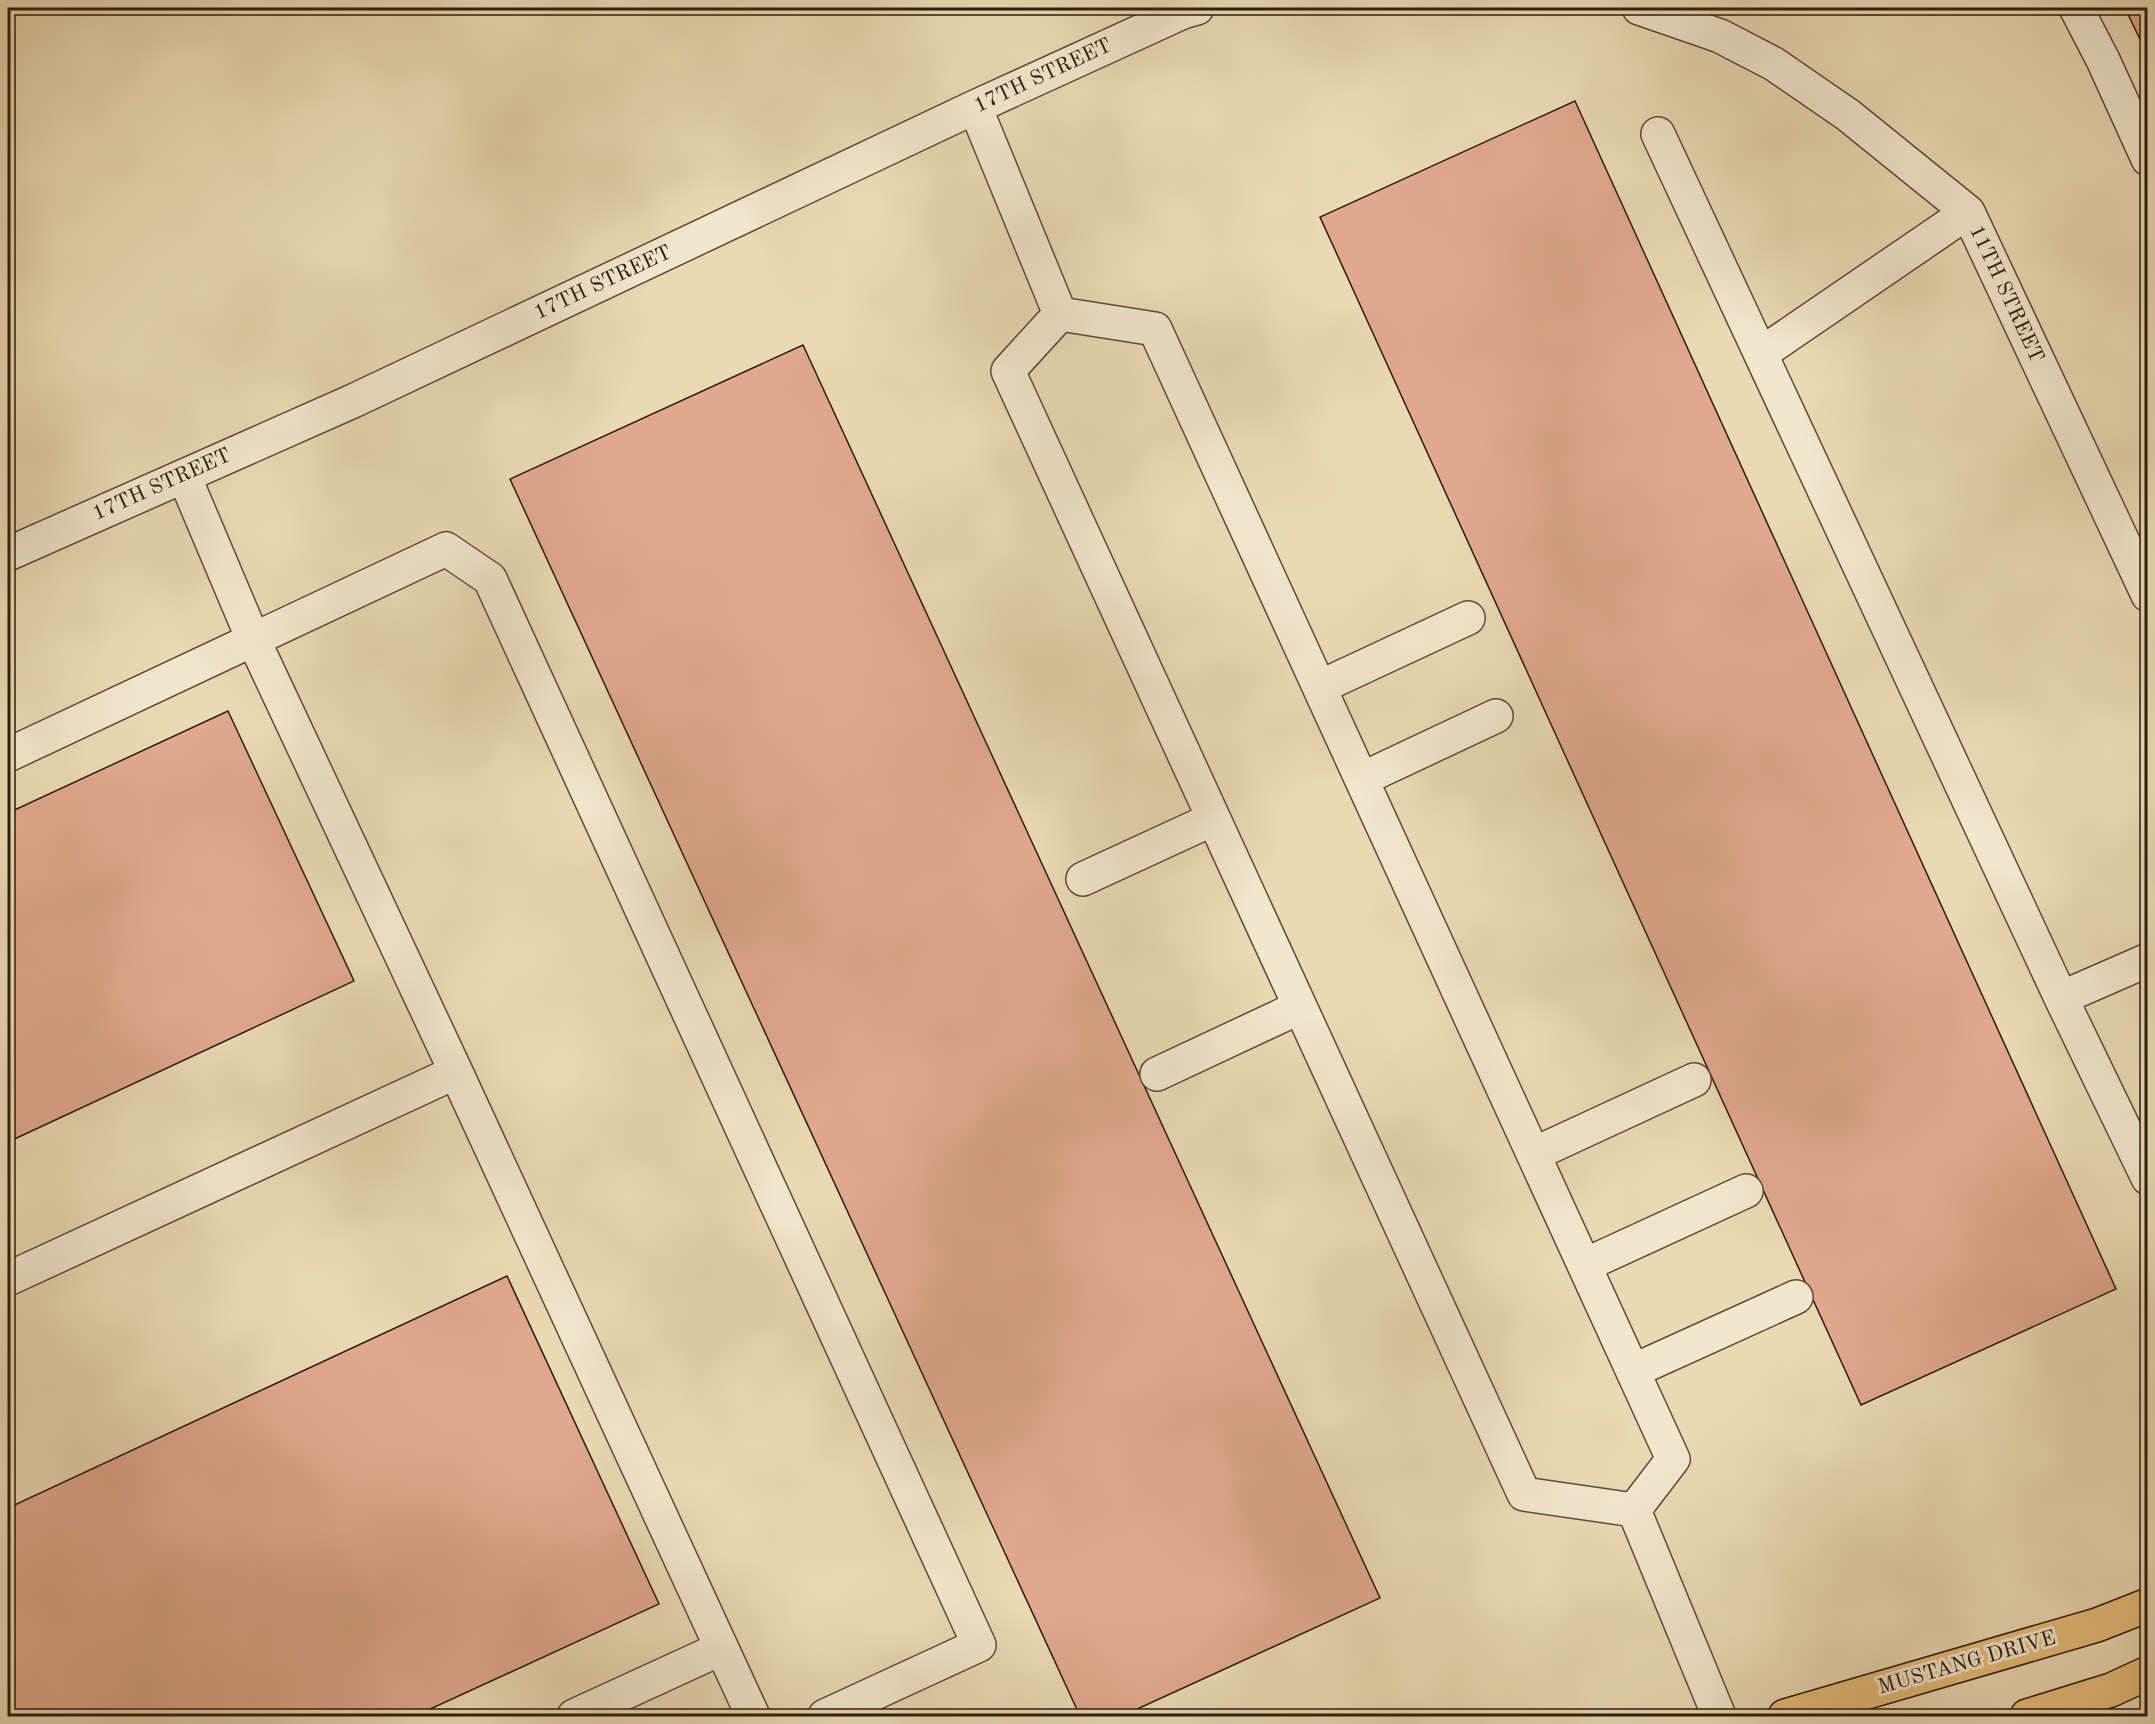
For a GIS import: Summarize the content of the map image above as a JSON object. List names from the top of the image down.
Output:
{
  "streets": {
    "main road": ["MUSTANG DRIVE"],
    "street": ["17TH STREET", "11TH STREET"]
  }
}
